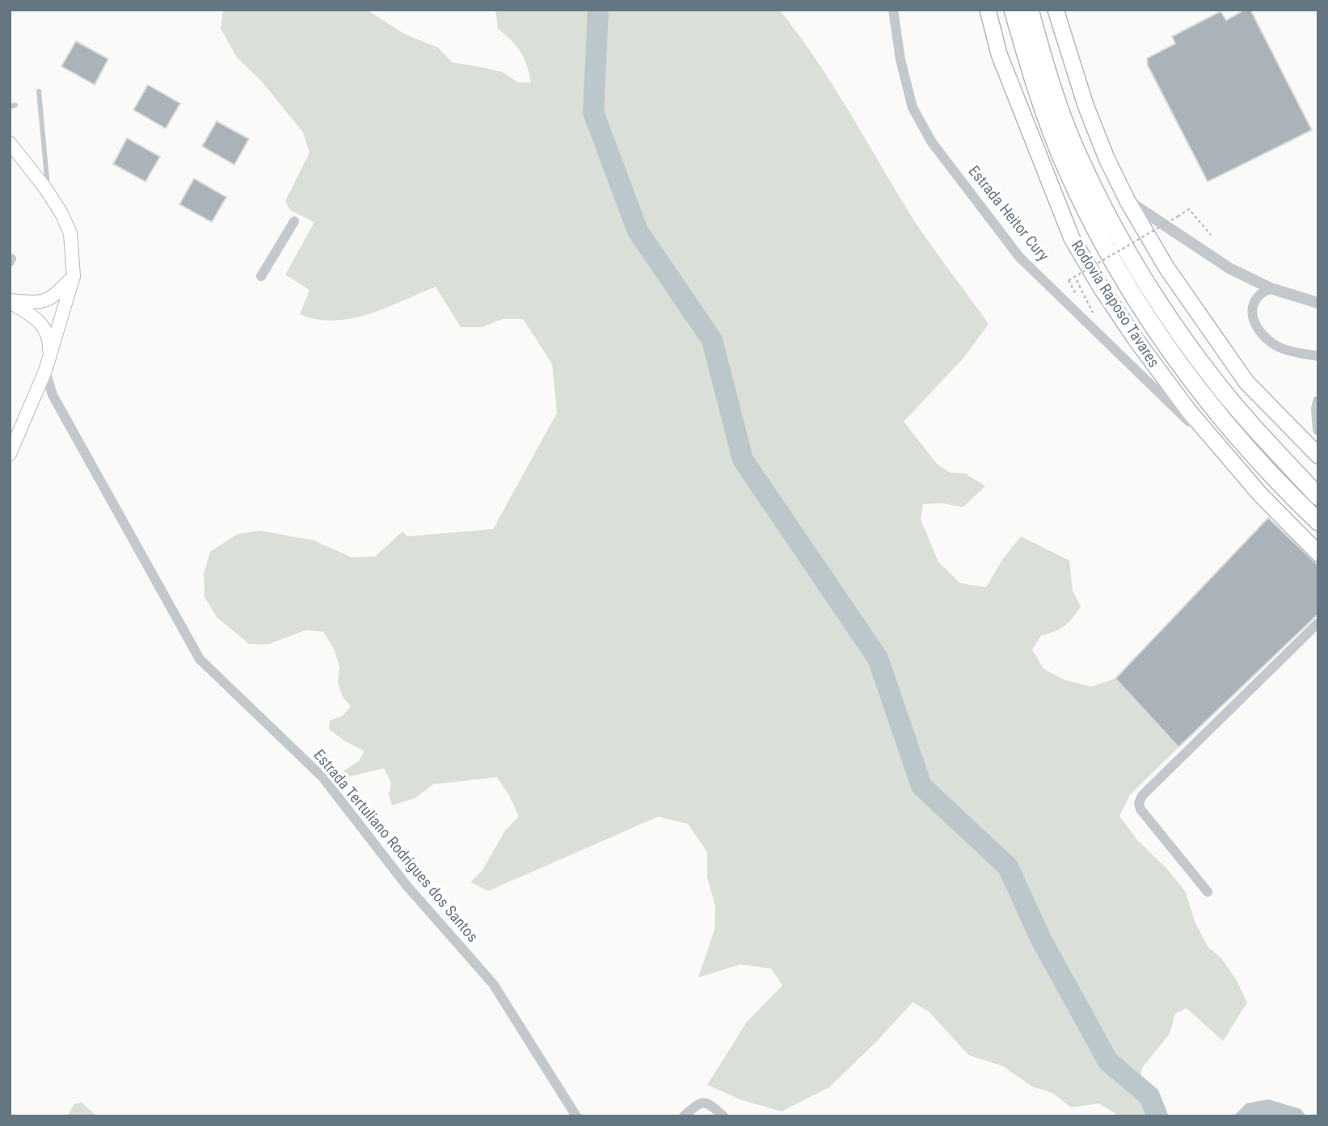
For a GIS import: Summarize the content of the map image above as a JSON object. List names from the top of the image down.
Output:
{
  "streets": {
    "highway": ["Rodovia Raposo Tavares"],
    "street": ["Estrada Heitor Cury", "Estrada Tertuliano Rodrigues dos Santos"]
  },
  "crossings": [
    ["Estrada Heitor Cury", "Rodovia Raposo Tavares"]
  ]
}
